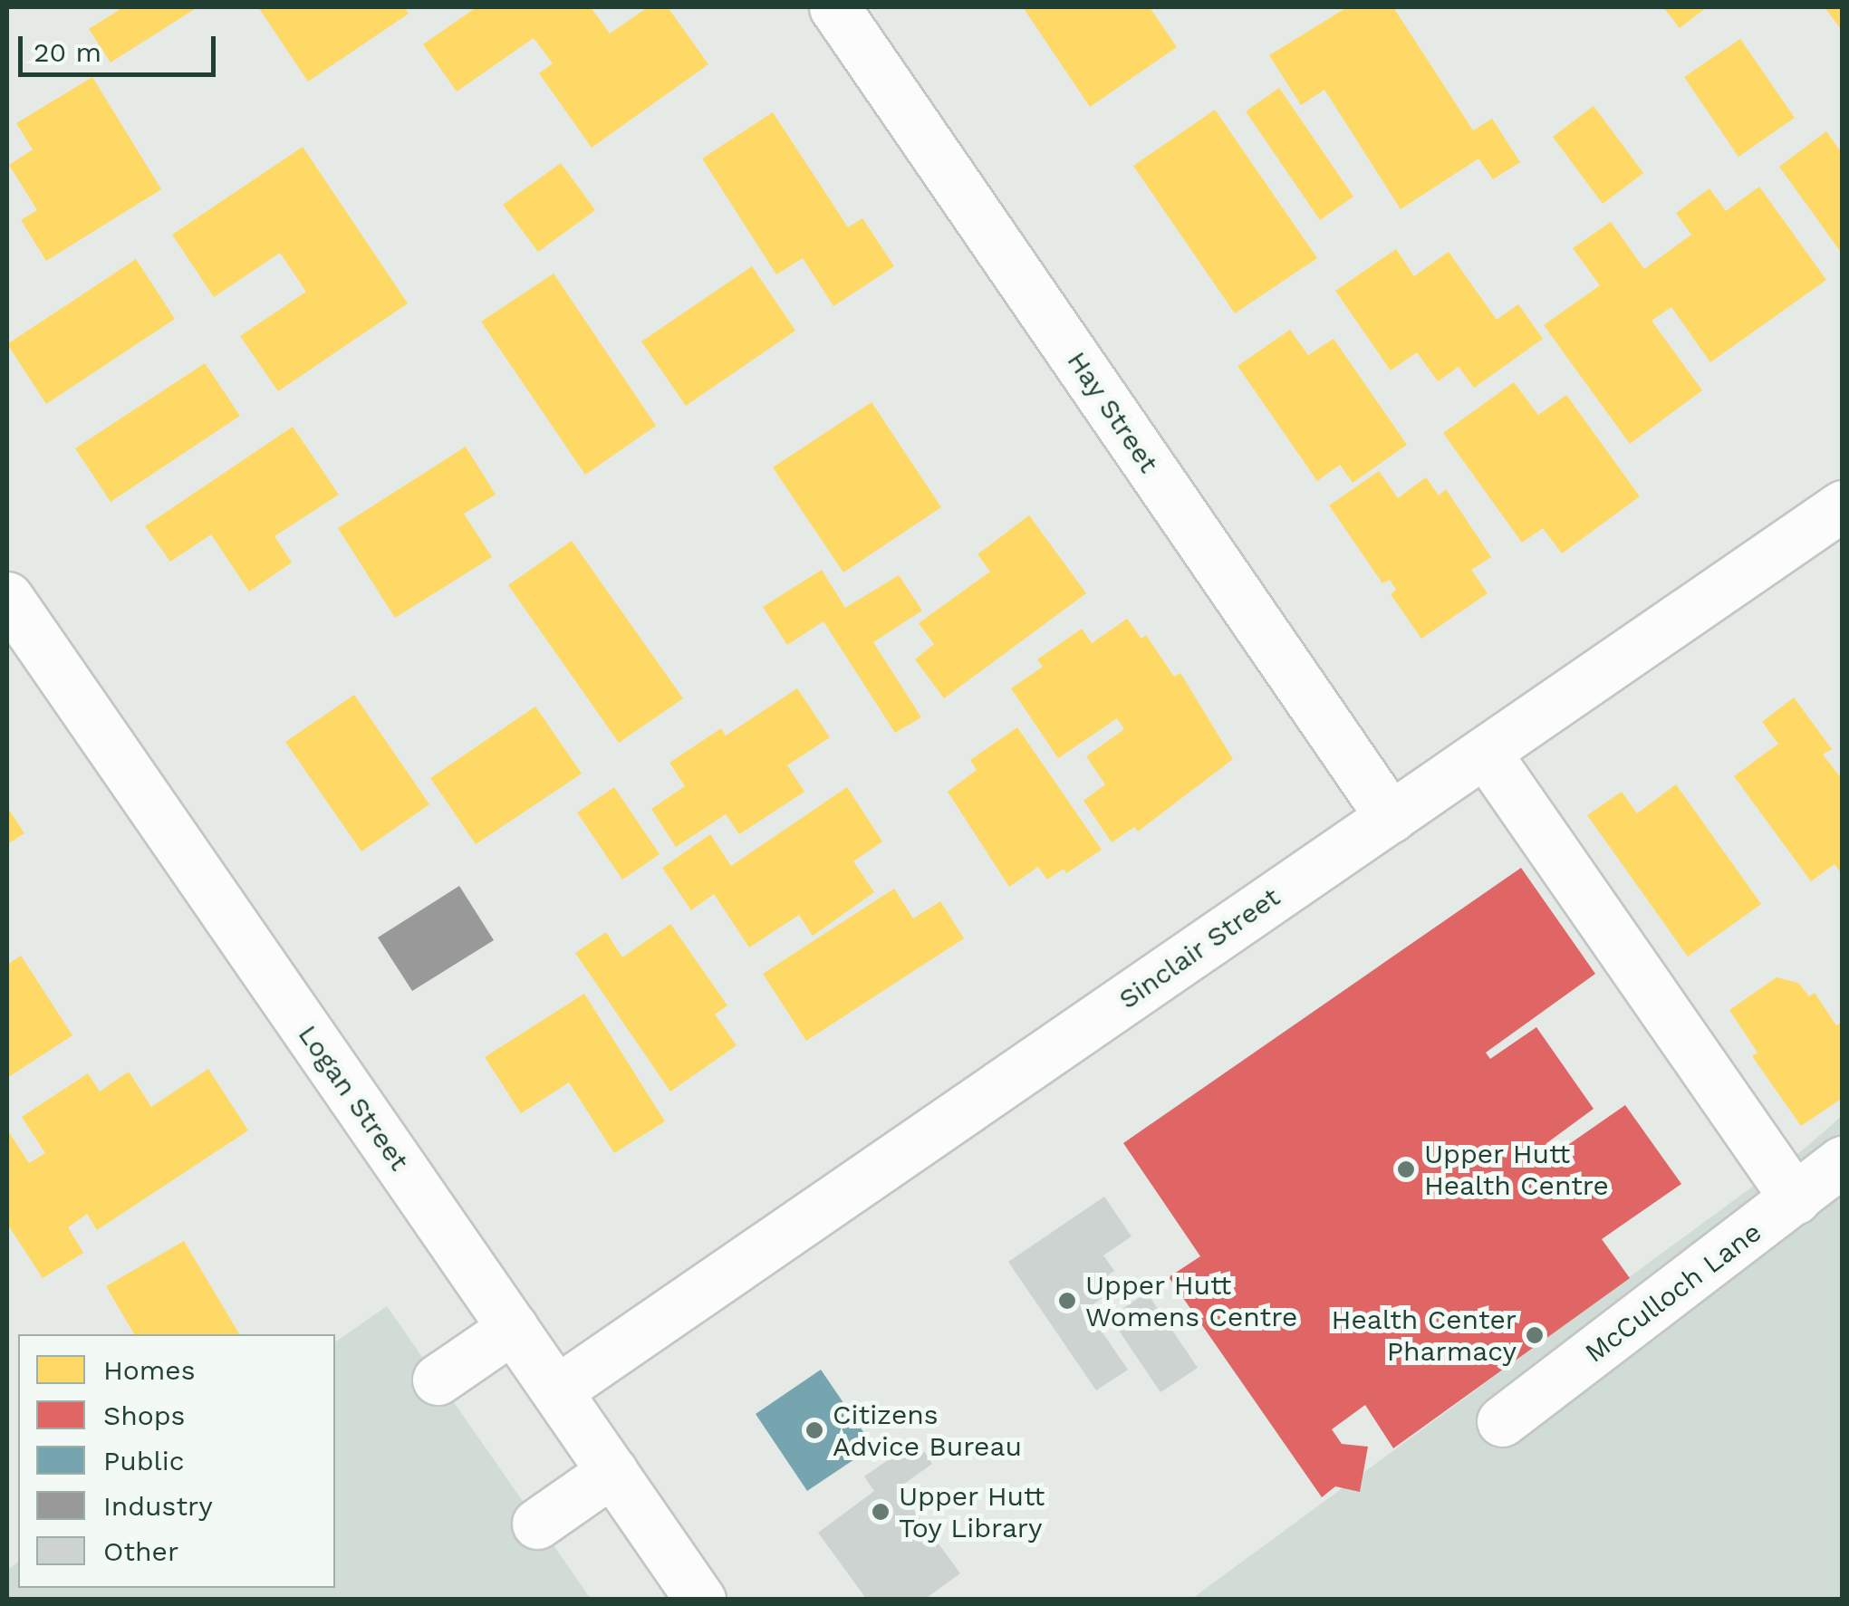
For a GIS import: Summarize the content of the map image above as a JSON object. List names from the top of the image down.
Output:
{
  "streets": {
    "street": [
      "Hay Street",
      "Sinclair Street",
      "Logan Street",
      "McCulloch Lane"
    ]
  },
  "crossings": [
    ["Hay Street", "Sinclair Street"],
    ["Sinclair Street", "Logan Street"]
  ],
  "places": [
    "Upper Hutt Health Centre",
    "Upper Hutt Womens Centre",
    "Health Center Pharmacy",
    "Citizens Advice Bureau",
    "Upper Hutt Toy Library"
  ],
  "legend": [
    "Homes",
    "Shops",
    "Public",
    "Industry",
    "Other"
  ],
  "scale_bar": "20 m"
}
